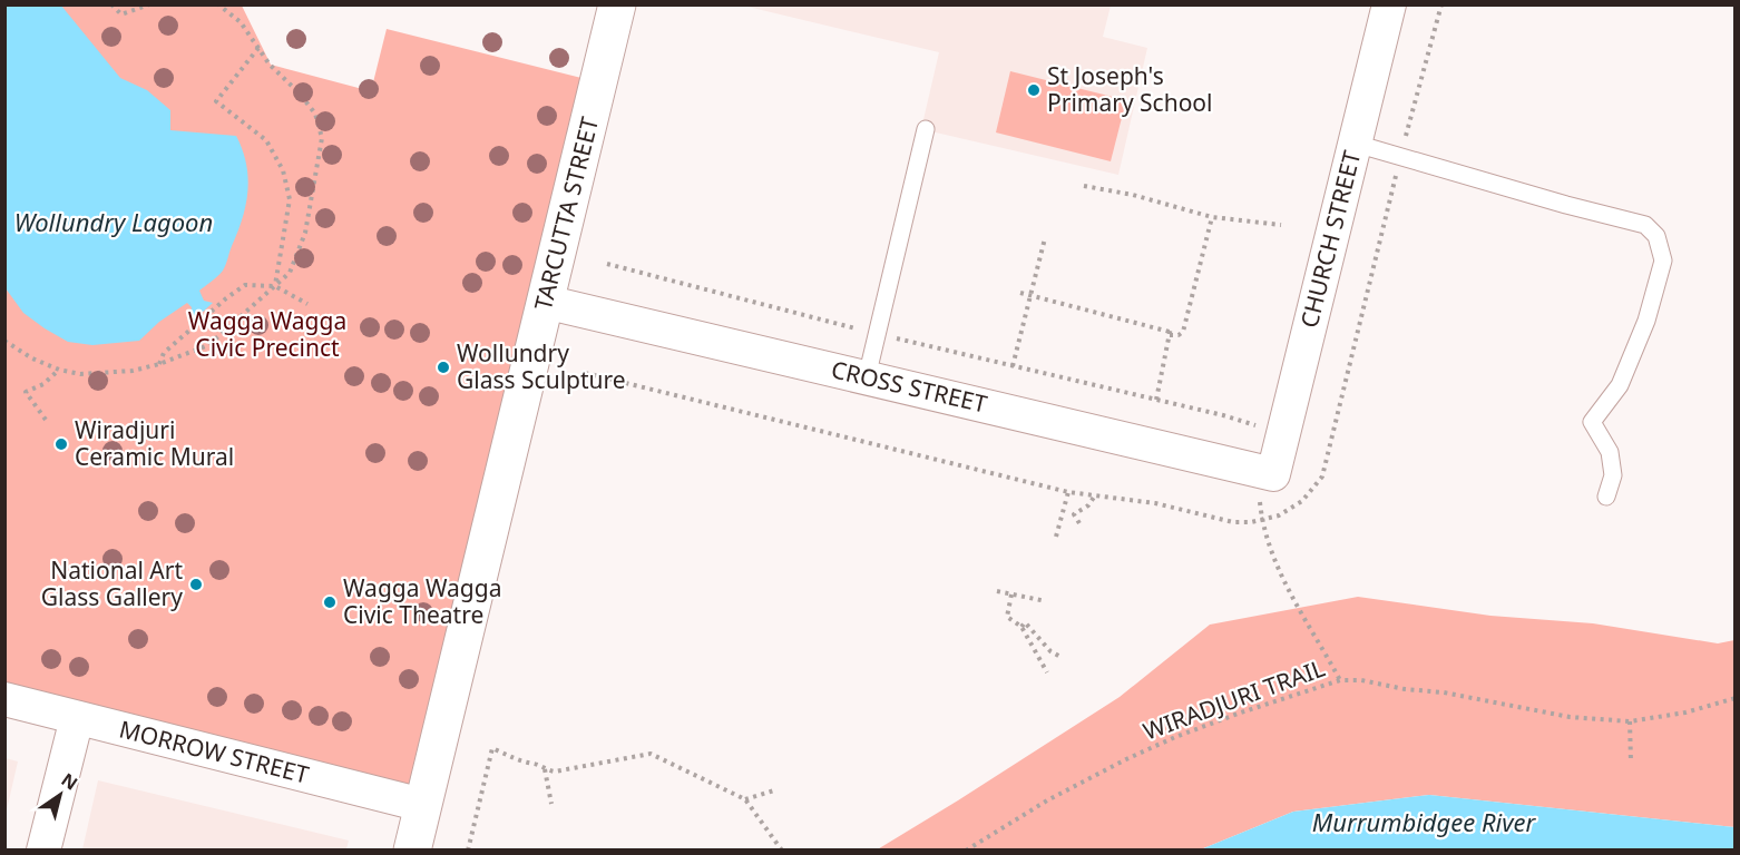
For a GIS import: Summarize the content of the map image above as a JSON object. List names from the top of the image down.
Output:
{
  "streets": {
    "street": [
      "TARCUTTA STREET",
      "CHURCH STREET",
      "CROSS STREET",
      "MORROW STREET"
    ],
    "path": ["WIRADJURI TRAIL"]
  },
  "crossings": [
    ["TARCUTTA STREET", "CROSS STREET"],
    ["TARCUTTA STREET", "MORROW STREET"],
    ["CHURCH STREET", "CROSS STREET"]
  ],
  "water": ["Wollundry Lagoon", "Murrumbidgee River"],
  "parks": ["Wagga Wagga Civic Precinct"],
  "places": [
    "St Joseph's Primary School",
    "Wollundry Glass Sculpture",
    "Wiradjuri Ceramic Mural",
    "National Art Glass Gallery",
    "Wagga Wagga Civic Theatre"
  ],
  "north": "top right"
}
